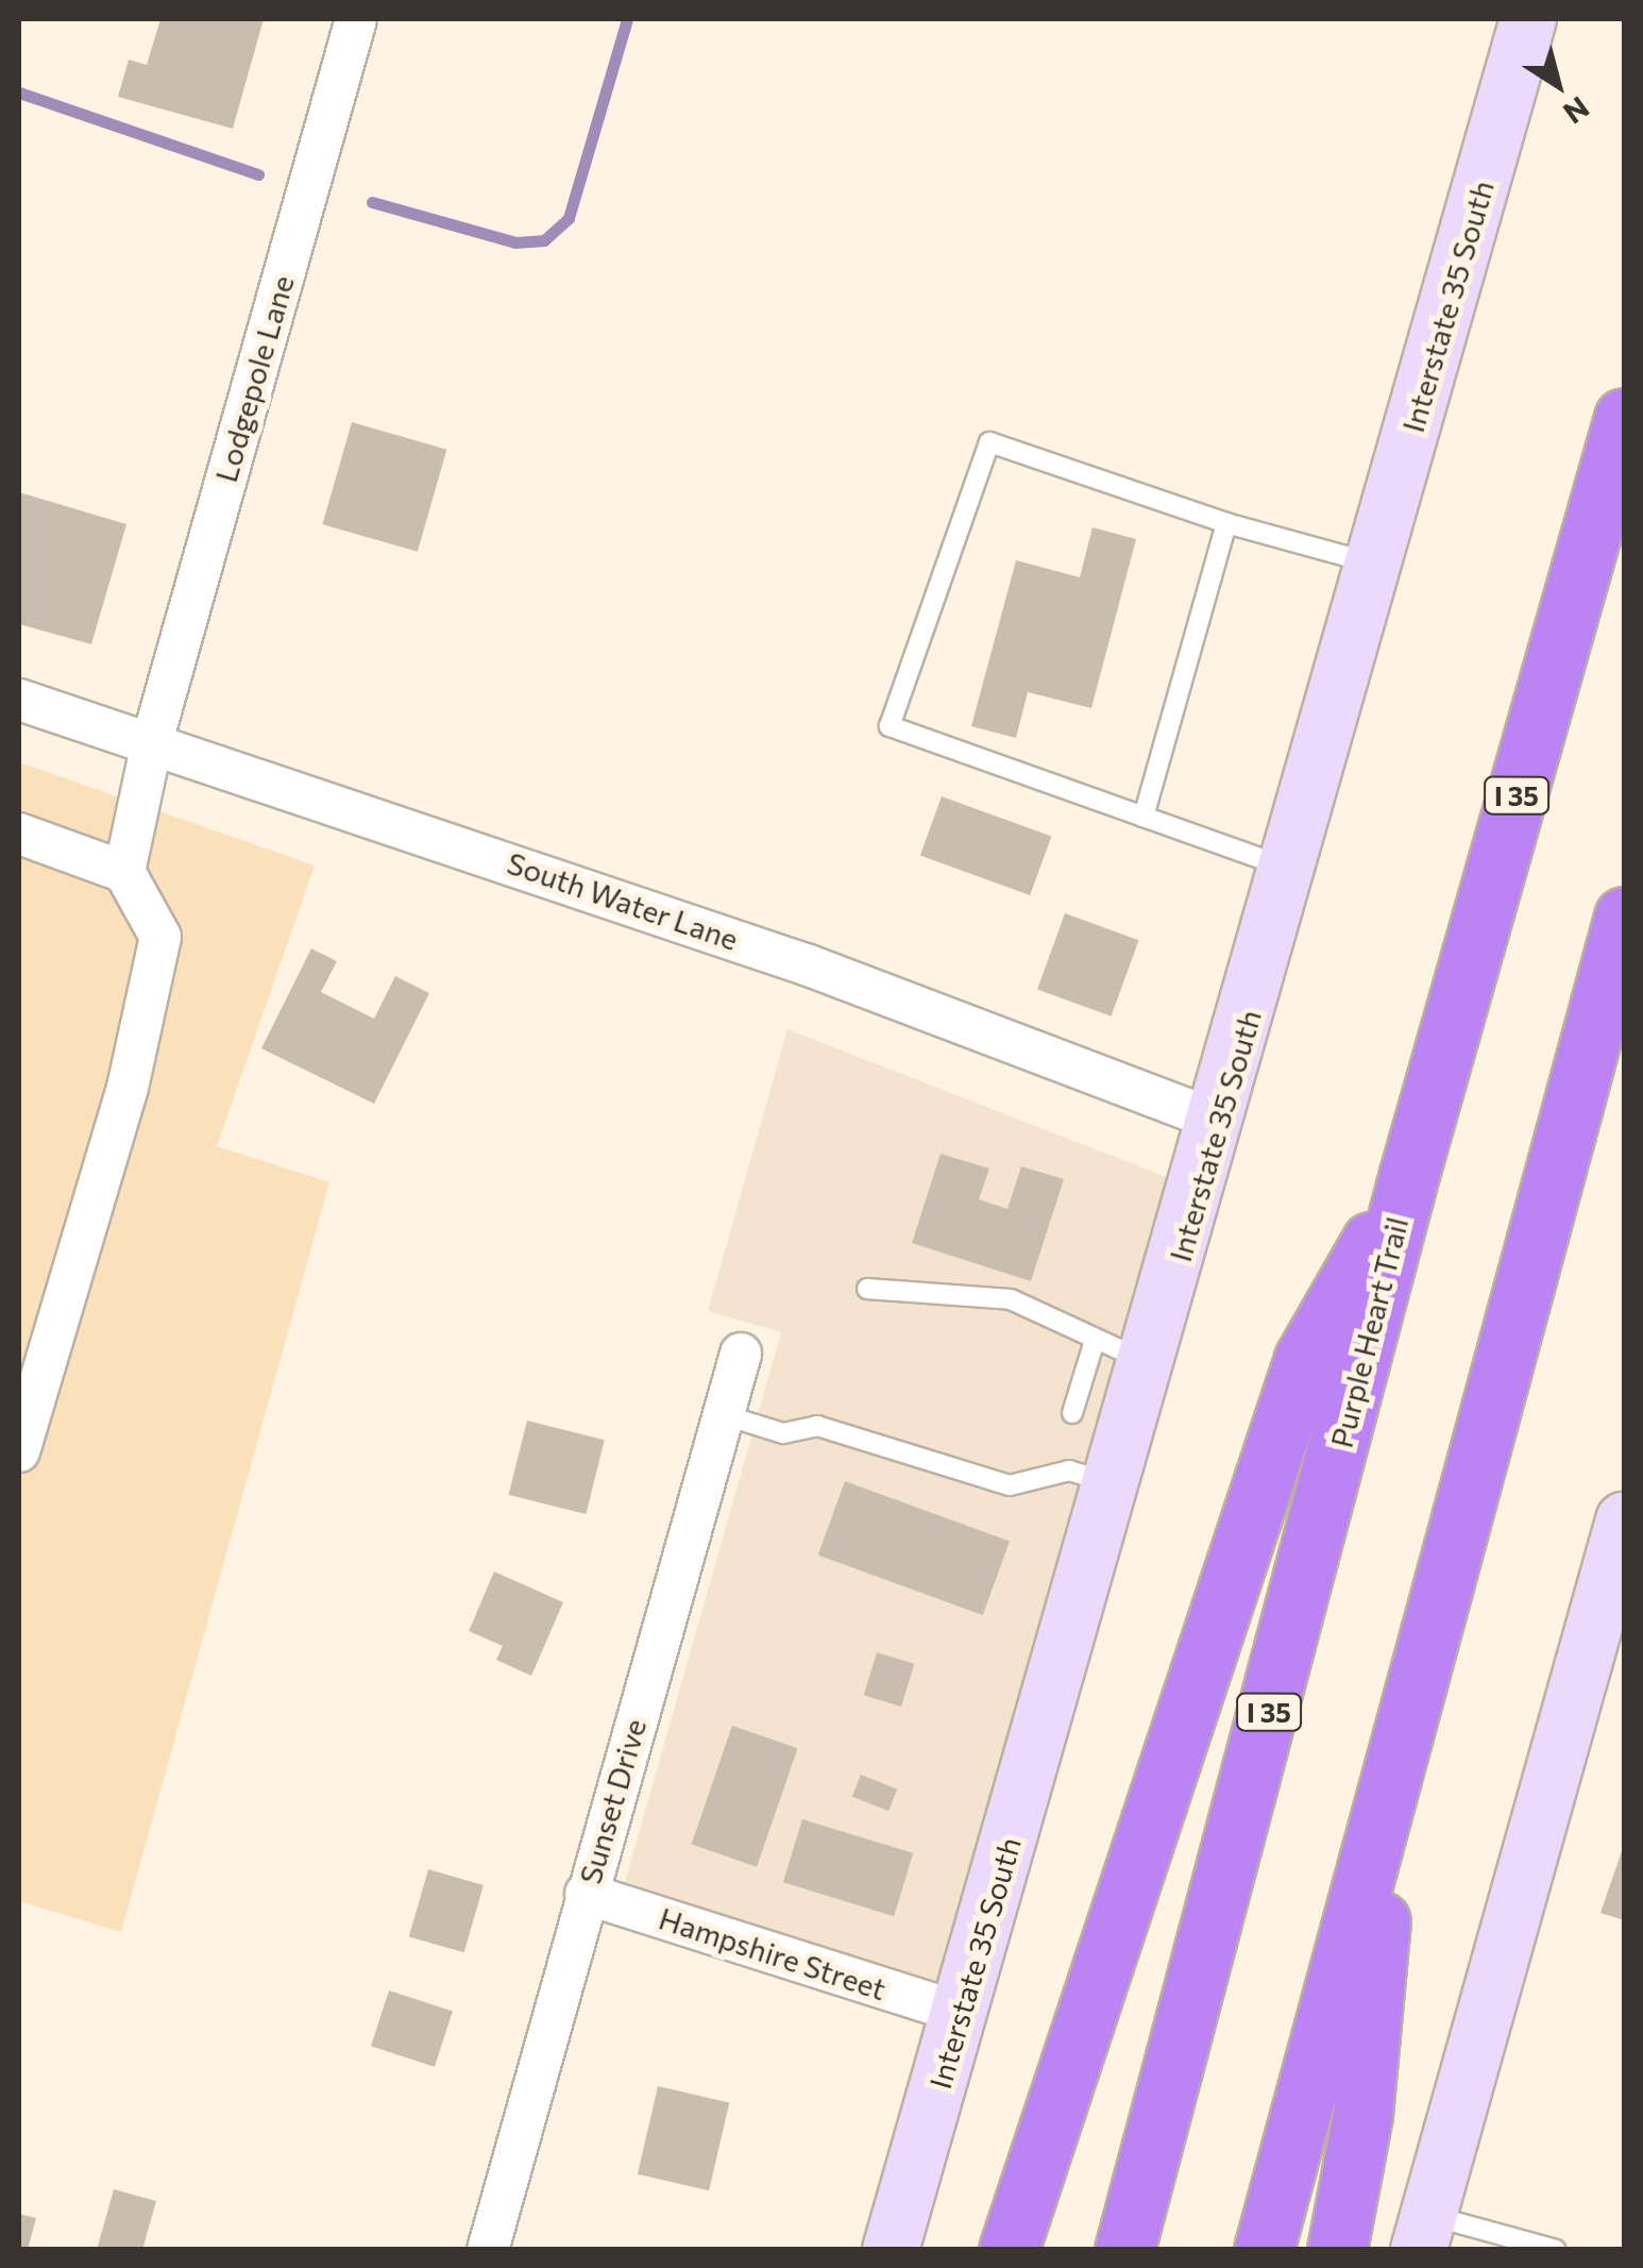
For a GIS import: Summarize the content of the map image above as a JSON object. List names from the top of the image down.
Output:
{
  "streets": {
    "highway": ["I 35", "Purple Heart Trail"],
    "main road": ["Interstate 35 South"],
    "street": [
      "Lodgepole Lane",
      "South Water Lane",
      "Sunset Drive",
      "Hampshire Street"
    ]
  },
  "crossings": [
    ["Interstate 35 South", "South Water Lane"],
    ["Interstate 35 South", "Hampshire Street"],
    ["Lodgepole Lane", "South Water Lane"],
    ["Sunset Drive", "Hampshire Street"]
  ],
  "north": "bottom right"
}
